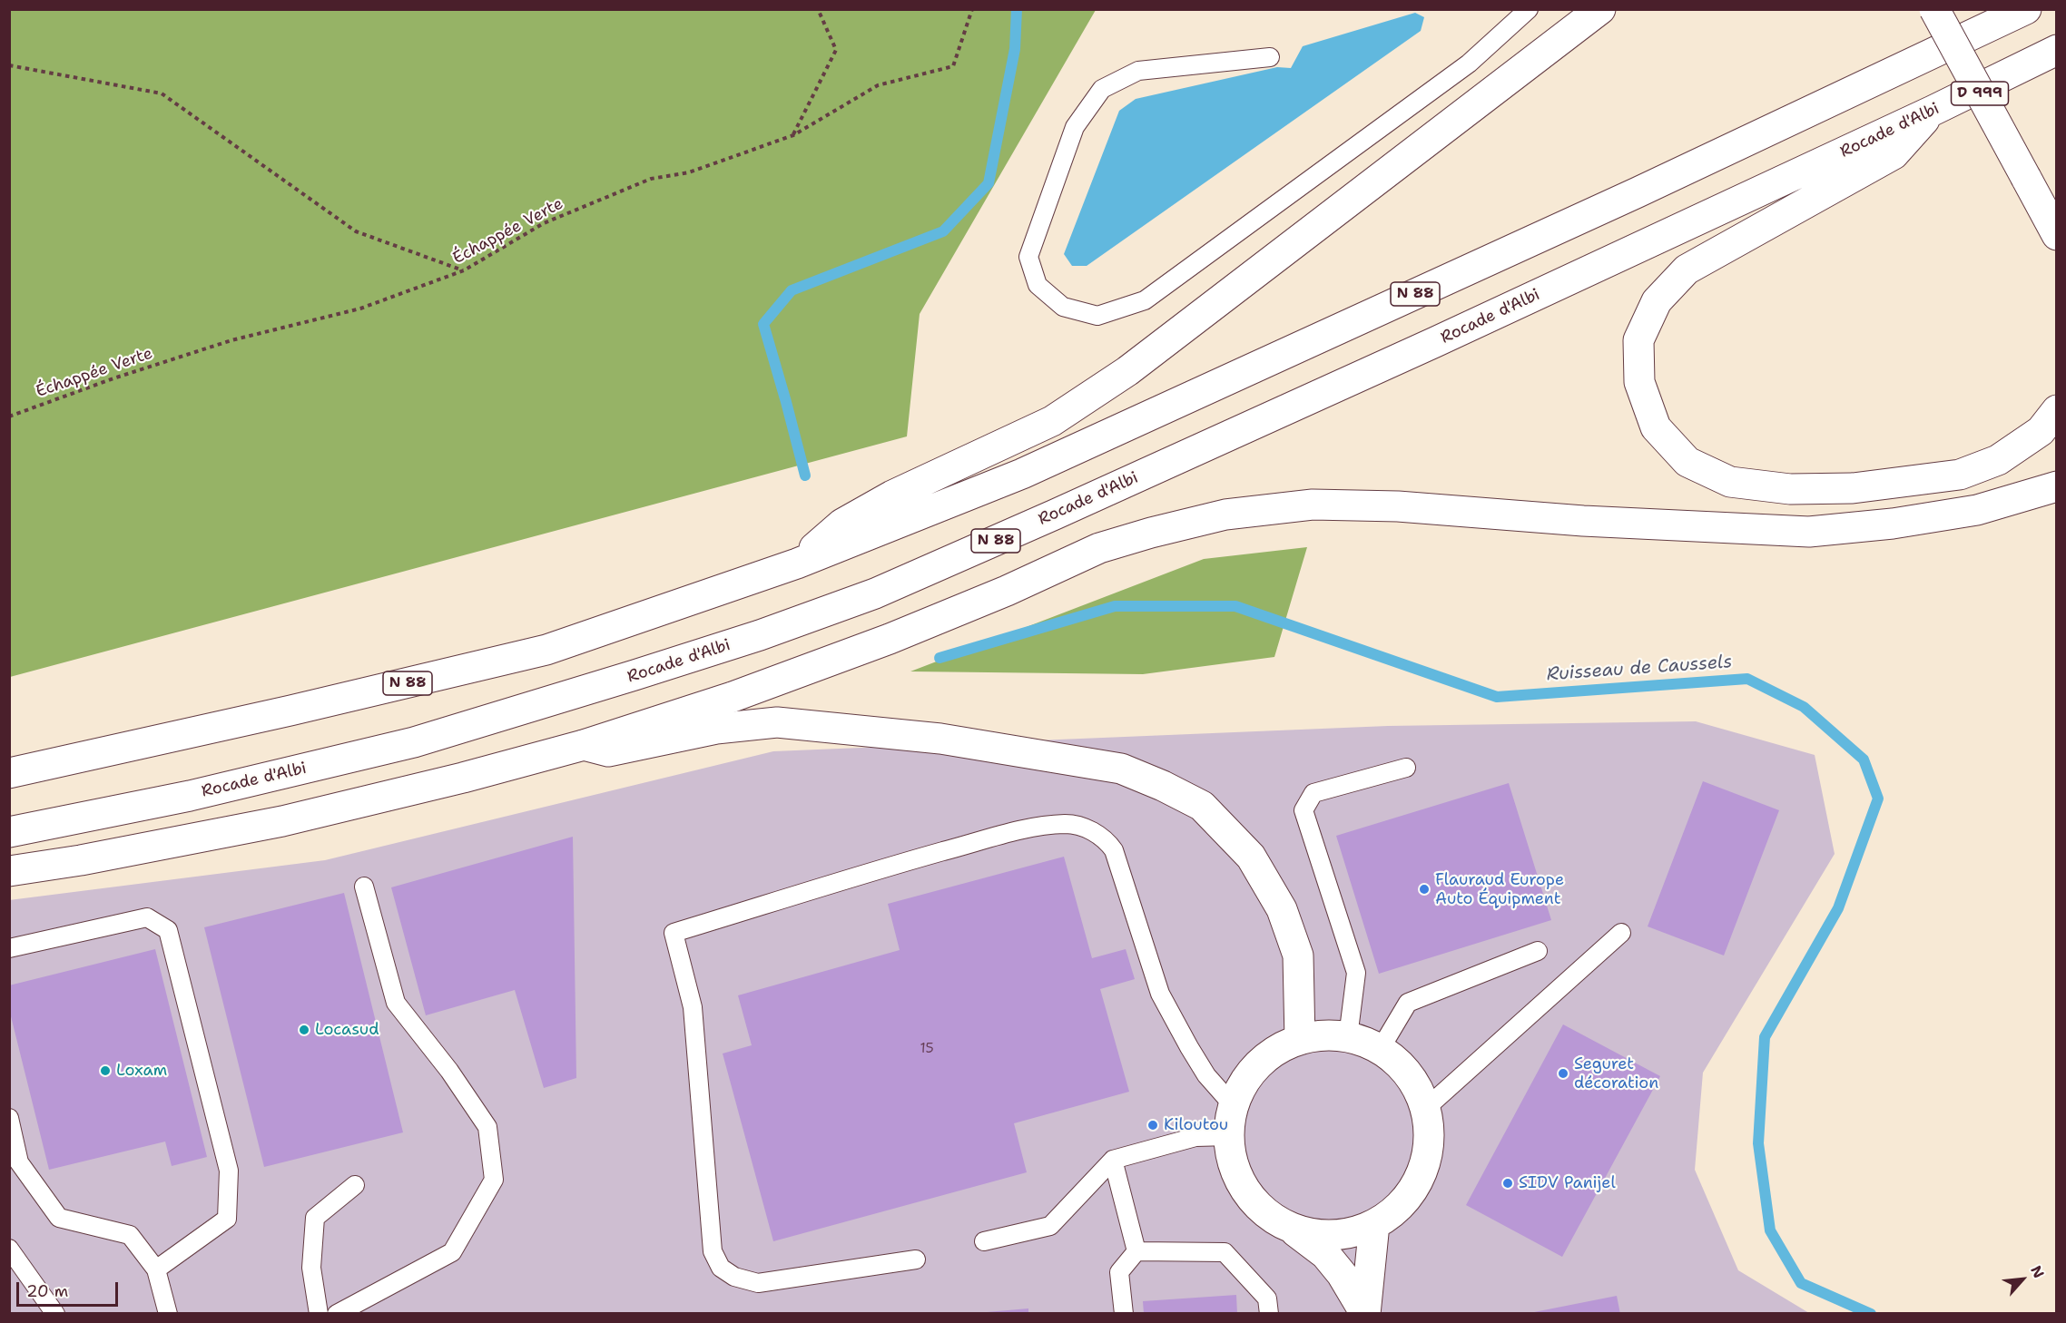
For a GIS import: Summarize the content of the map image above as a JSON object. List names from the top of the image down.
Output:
{
  "streets": {
    "main road": ["D 999", "Rocade d'Albi", "N 88"],
    "path": ["Échappée Verte"]
  },
  "water": ["Ruisseau de Caussels"],
  "places": [
    "Flauraud Europe Auto Équipment",
    "Locasud",
    "Loxam",
    "Seguret décoration",
    "Kiloutou",
    "SIDV Panijel"
  ],
  "house_numbers": ["15"],
  "scale_bar": "20 m",
  "north": "top right"
}
